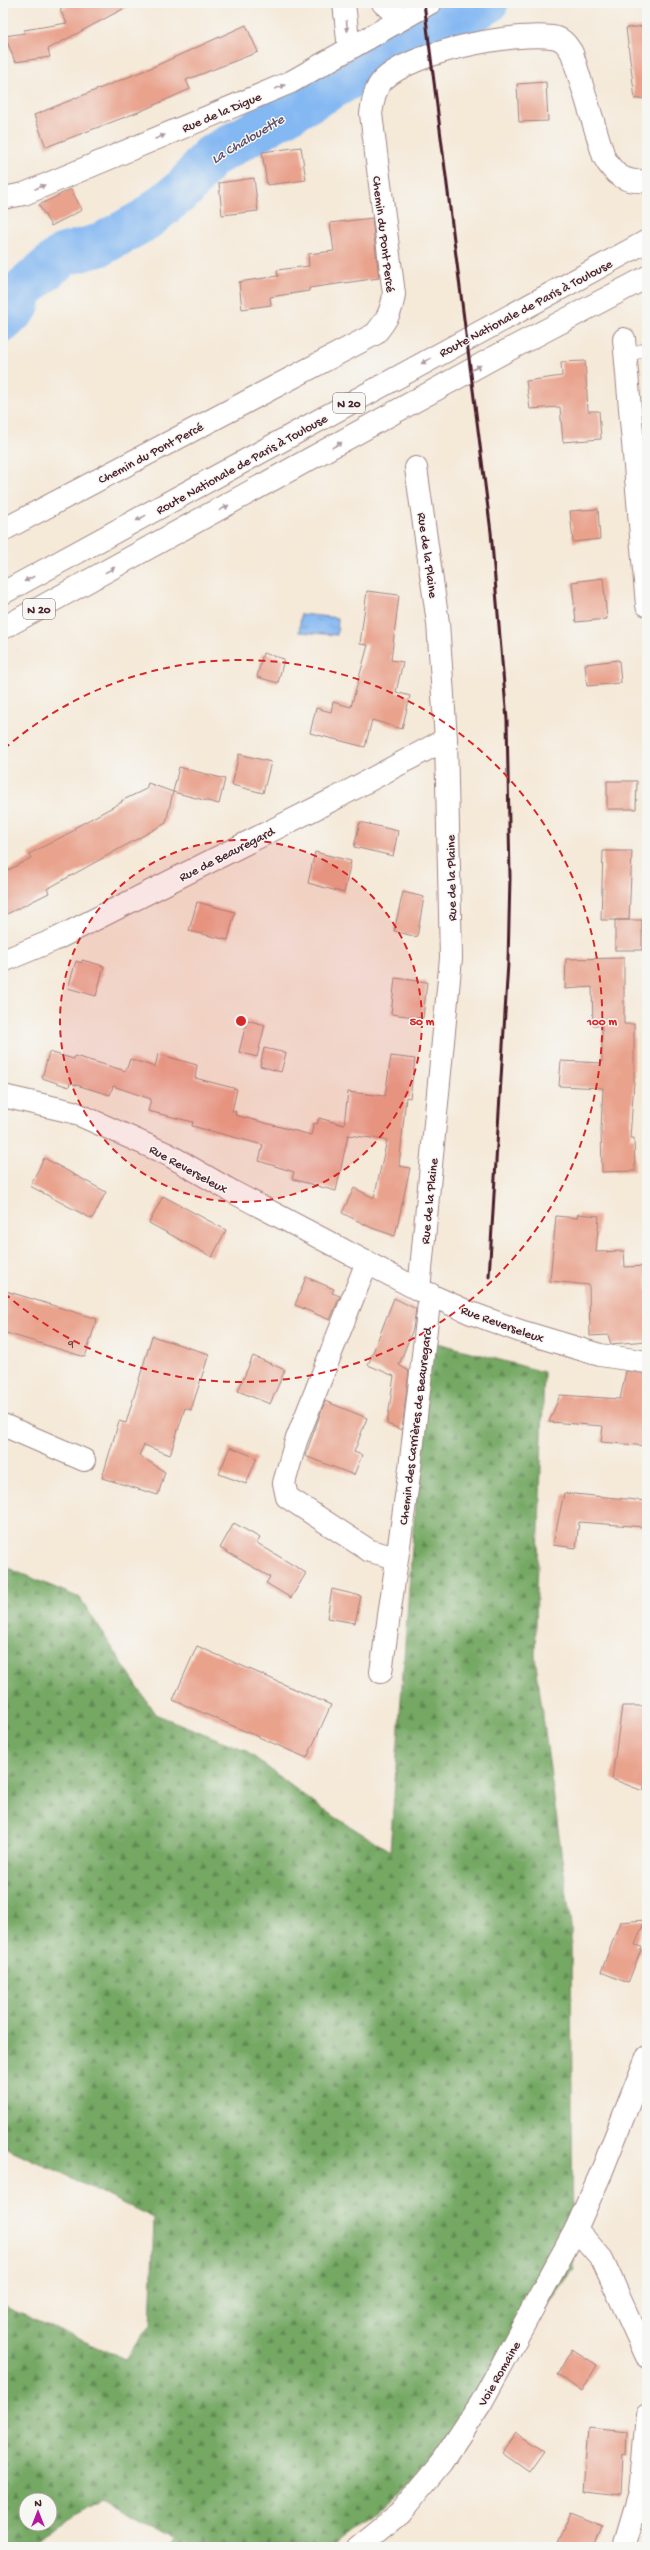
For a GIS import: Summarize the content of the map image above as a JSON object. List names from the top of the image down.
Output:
{
  "streets": {
    "street": [
      "Rue de la Digue",
      "Chemin du Pont Percé",
      "Route Nationale de Paris à Toulouse",
      "N 20",
      "Rue de la Plaine",
      "Rue de Beauregard",
      "Rue Reverseleux",
      "Chemin des Carrières de Beauregard",
      "Voie Romaine"
    ]
  },
  "crossings": [
    ["Rue de la Plaine", "Rue de Beauregard"],
    ["Rue de la Plaine", "Rue Reverseleux"],
    ["Rue de la Plaine", "Chemin des Carrières de Beauregard"],
    ["Rue Reverseleux", "Chemin des Carrières de Beauregard"]
  ],
  "one_way": ["Rue de la Digue"],
  "water": ["La Chalouette"],
  "house_numbers": ["9"],
  "north": "top",
  "rings": ["50 m", "100 m"]
}
